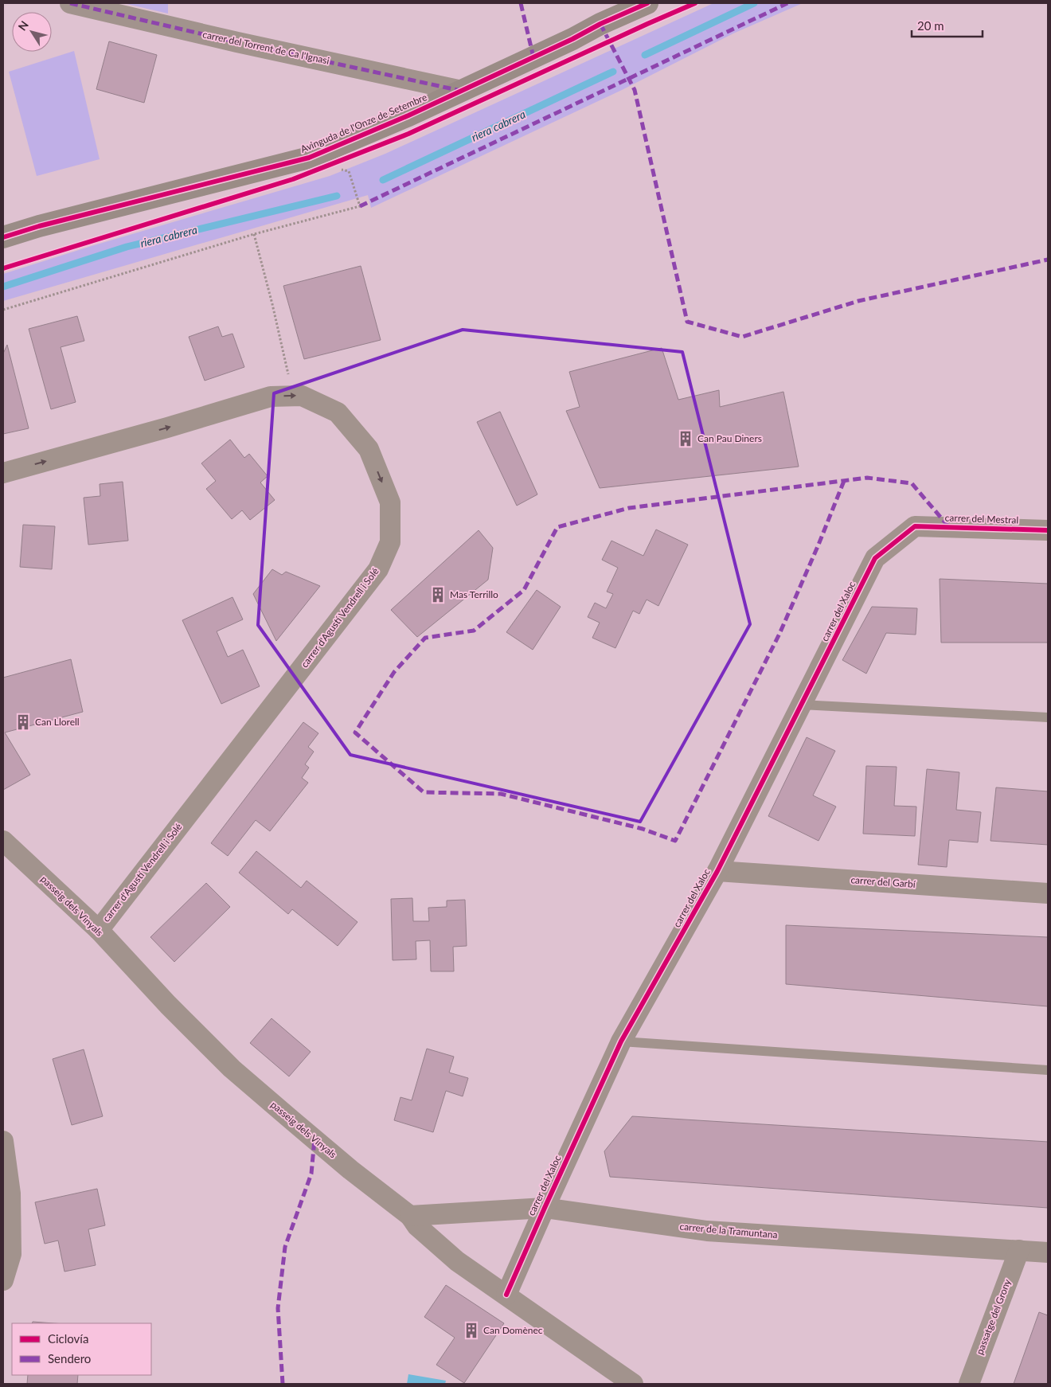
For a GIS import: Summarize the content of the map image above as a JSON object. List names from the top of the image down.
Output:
{
  "streets": {
    "street": [
      "carrer del Torrent de Ca l'Ignasi",
      "Avinguda de l'Onze de Setembre",
      "carrer del Mestral",
      "carrer del Xaloc",
      "carrer d'Agustí Vendrell i Solé",
      "carrer del Garbí",
      "passeig dels Vinyals",
      "carrer de la Tramuntana",
      "passatge del Grony"
    ]
  },
  "crossings": [
    ["carrer del Torrent de Ca l'Ignasi", "Avinguda de l'Onze de Setembre"],
    ["carrer del Mestral", "carrer del Xaloc"],
    ["carrer del Xaloc", "carrer del Garbí"],
    ["carrer del Xaloc", "passeig dels Vinyals"],
    ["carrer del Xaloc", "carrer de la Tramuntana"],
    ["carrer d'Agustí Vendrell i Solé", "passeig dels Vinyals"],
    ["passeig dels Vinyals", "carrer de la Tramuntana"],
    ["carrer de la Tramuntana", "passatge del Grony"]
  ],
  "water": ["riera cabrera"],
  "places": {
    "building": [
      "Can Pau Diners",
      "Mas Terrillo",
      "Can Llorell",
      "Can Domènec"
    ]
  },
  "legend": ["Ciclovía", "Sendero"],
  "scale_bar": "20 m",
  "north": "top left"
}
